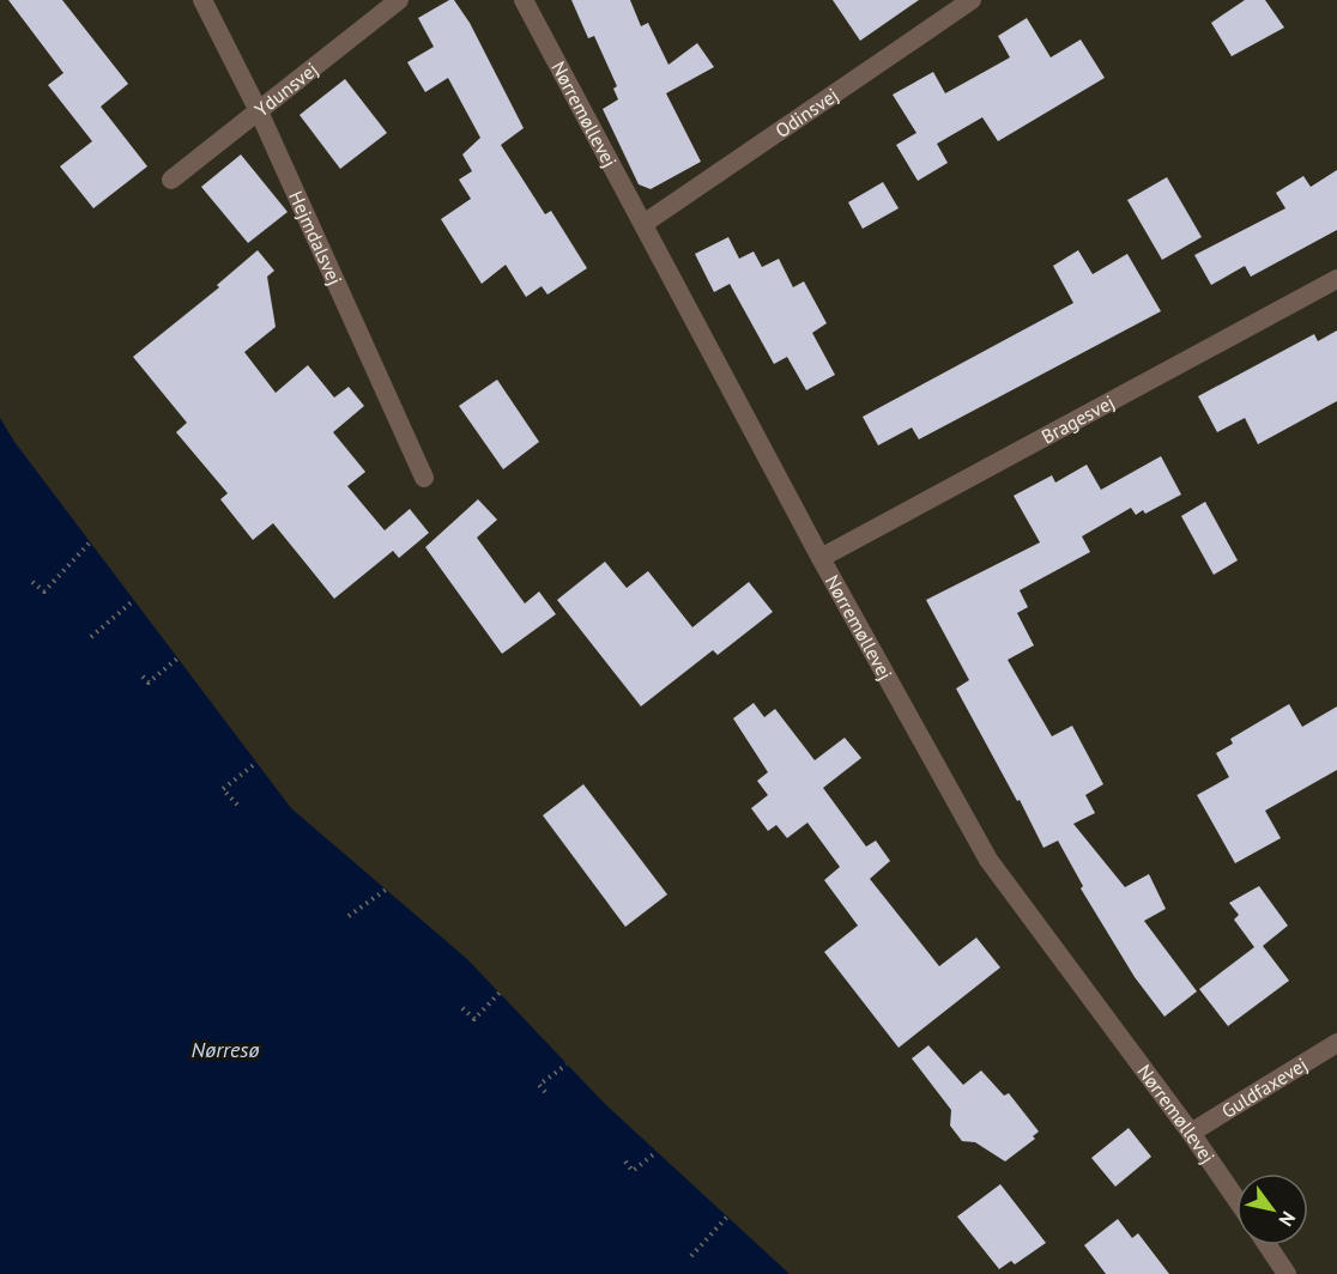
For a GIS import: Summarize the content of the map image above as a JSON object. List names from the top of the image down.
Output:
{
  "streets": {
    "street": [
      "Ydunsvej",
      "Odinsvej",
      "Nørremøllevej",
      "Hejmdalsvej",
      "Bragesvej",
      "Guldfaxevej"
    ]
  },
  "crossings": [
    ["Ydunsvej", "Hejmdalsvej"],
    ["Odinsvej", "Nørremøllevej"],
    ["Nørremøllevej", "Bragesvej"],
    ["Nørremøllevej", "Guldfaxevej"]
  ],
  "water": ["Nørresø"],
  "north": "bottom right"
}
